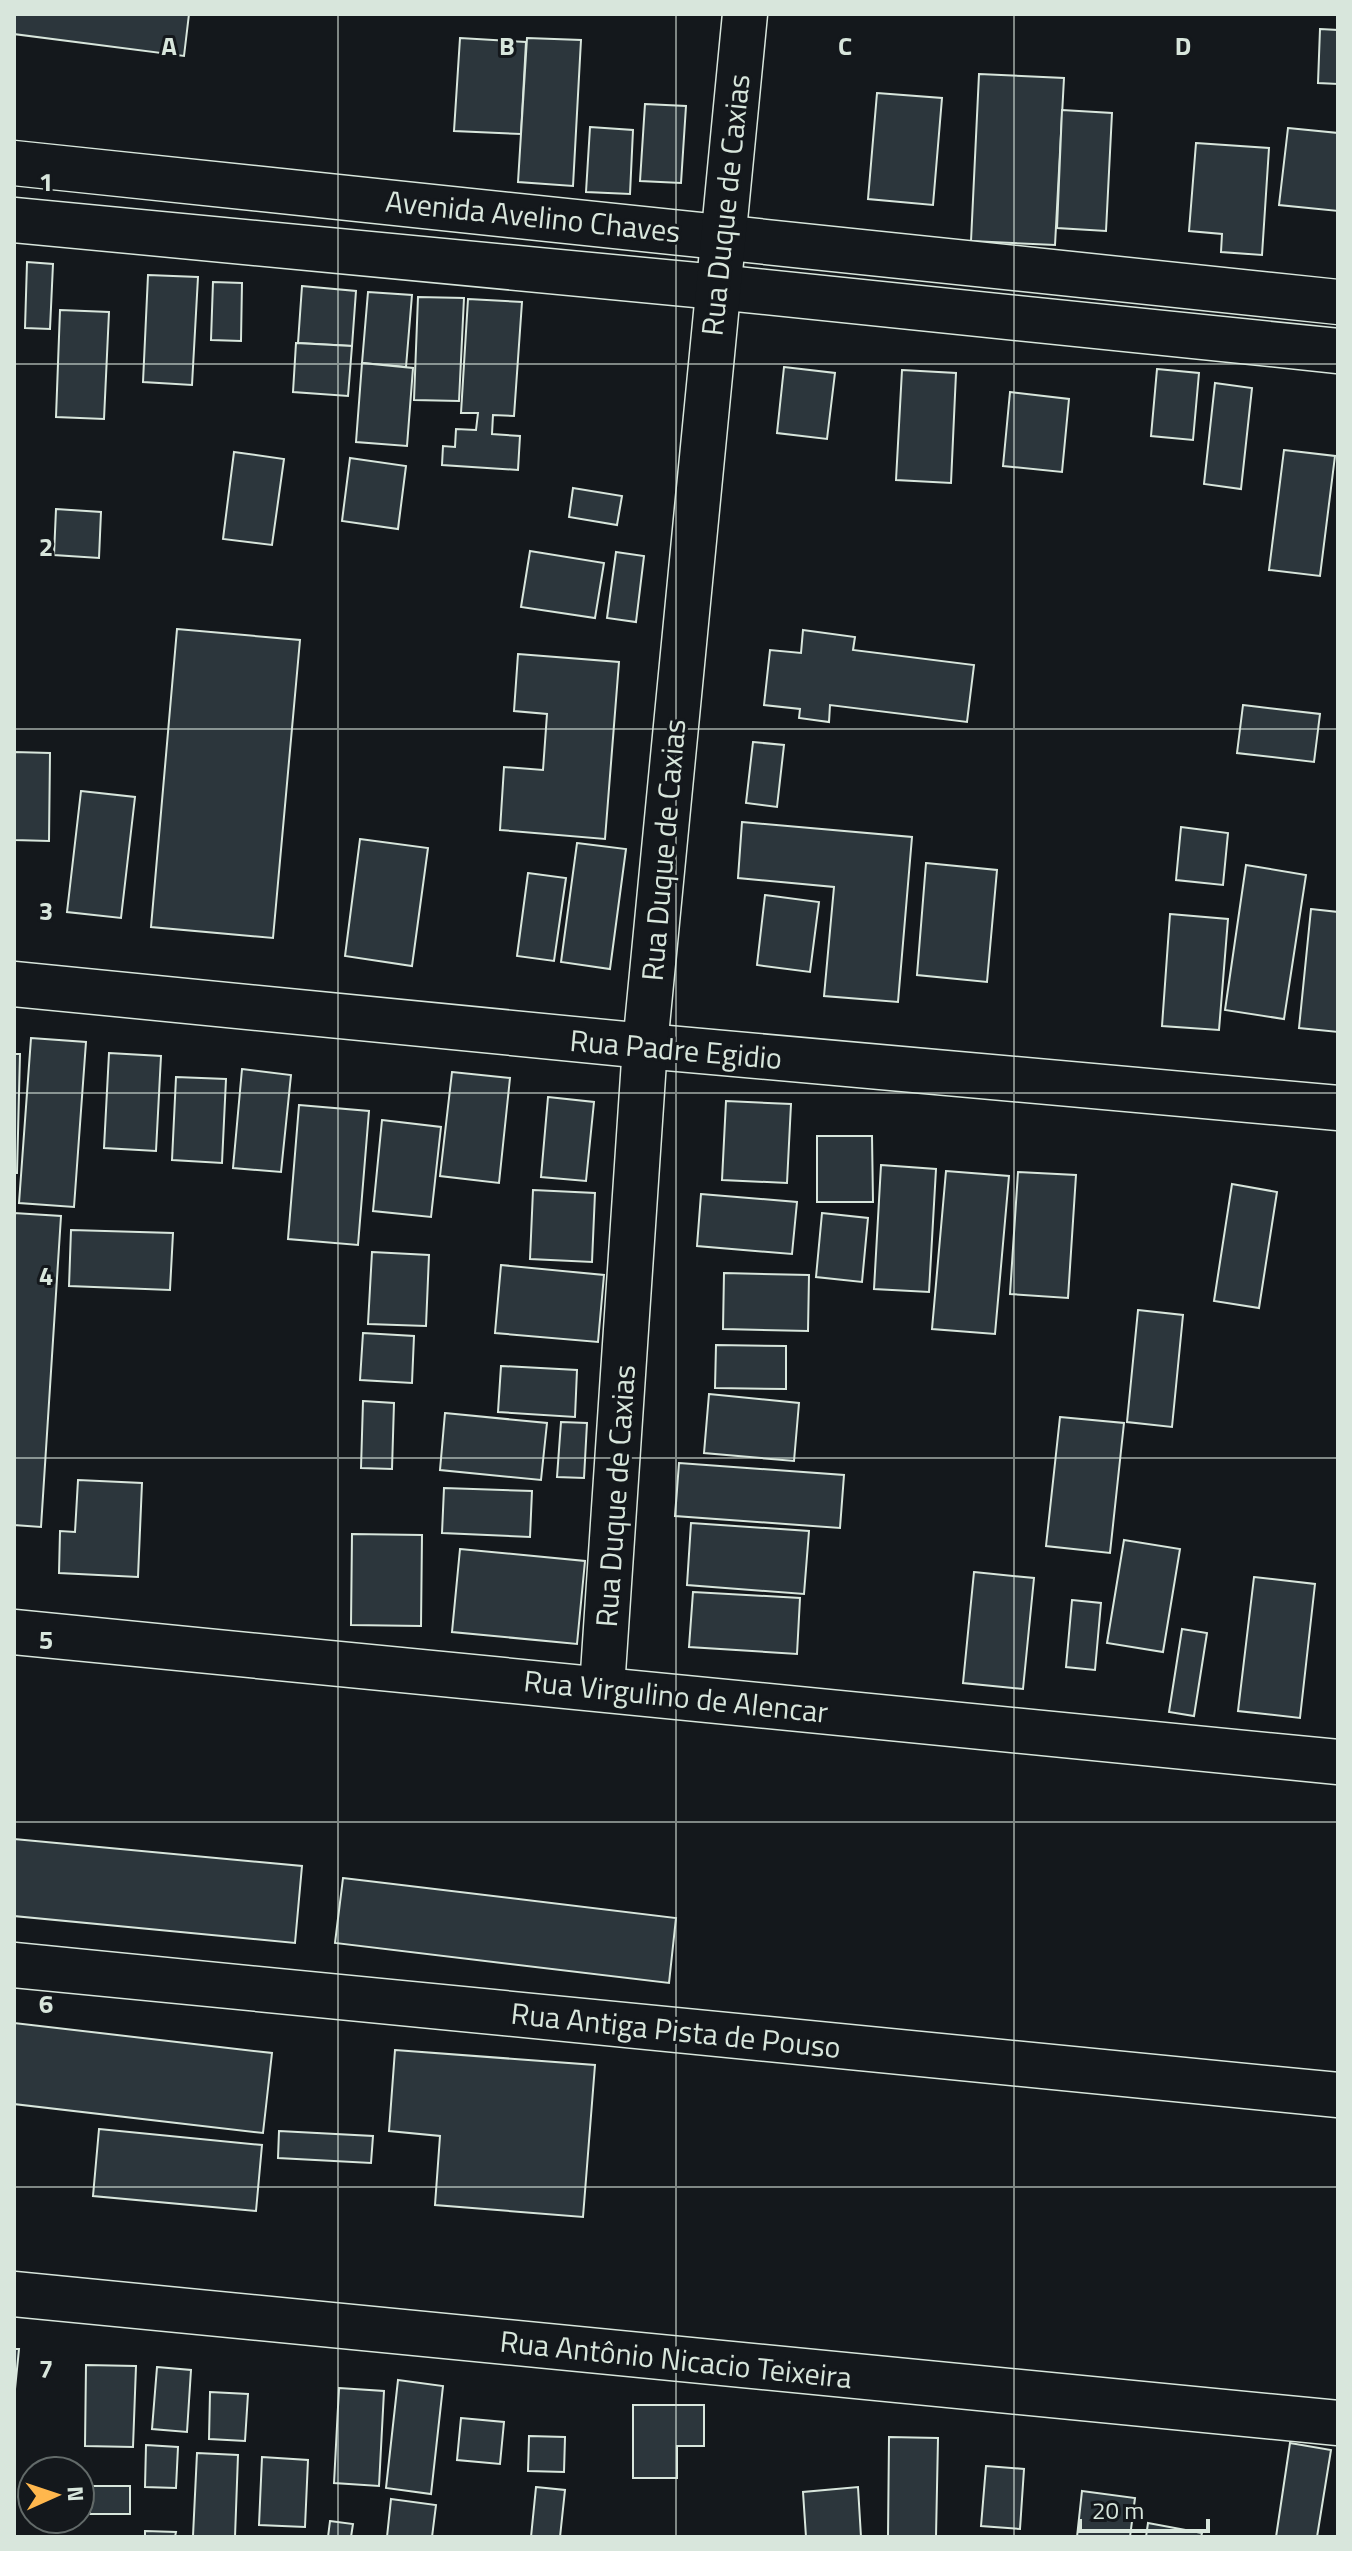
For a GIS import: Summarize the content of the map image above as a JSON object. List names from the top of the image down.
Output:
{
  "streets": {
    "street": [
      "Rua Duque de Caxias",
      "Avenida Avelino Chaves",
      "Rua Padre Egidio",
      "Rua Virgulino de Alencar",
      "Rua Antiga Pista de Pouso",
      "Rua Antônio Nicacio Teixeira"
    ]
  },
  "crossings": [
    ["Rua Duque de Caxias", "Avenida Avelino Chaves"],
    ["Rua Duque de Caxias", "Rua Padre Egidio"],
    ["Rua Duque de Caxias", "Rua Virgulino de Alencar"]
  ],
  "scale_bar": "20 m",
  "north": "right",
  "grid": {
    "columns": [
      "A",
      "B",
      "C",
      "D"
    ],
    "rows": [
      "1",
      "2",
      "3",
      "4",
      "5",
      "6",
      "7"
    ]
  }
}
